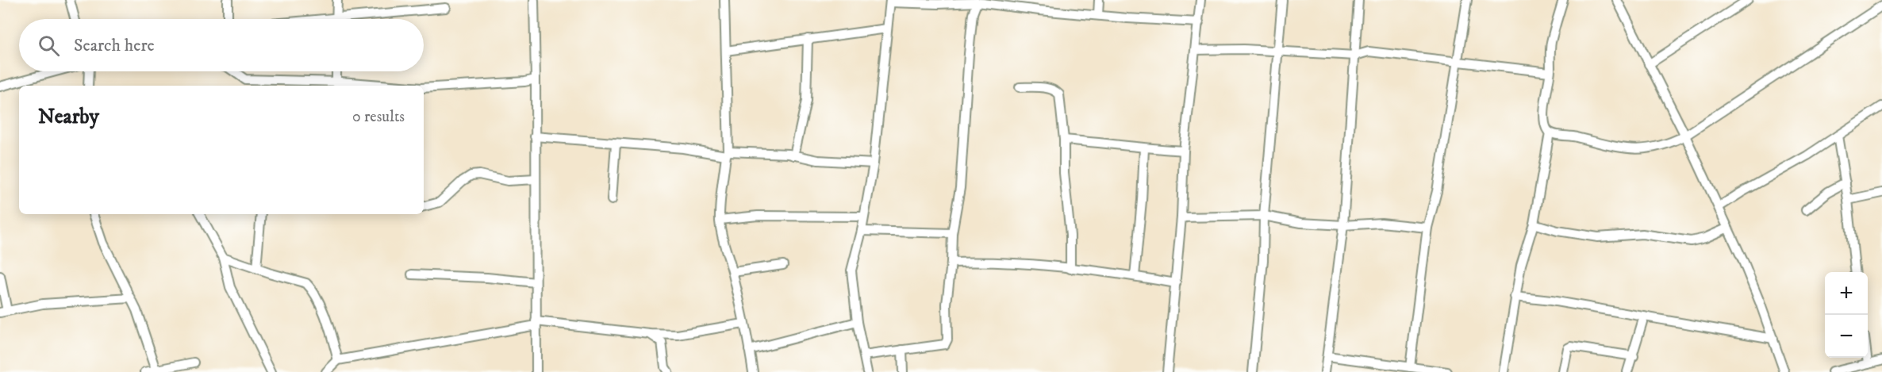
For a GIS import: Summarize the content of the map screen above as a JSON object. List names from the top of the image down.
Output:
{
  "page": {
    "search": "Search here",
    "heading": ["Nearby", "0 results"],
    "map_buttons": ["+", "−"]
  }
}
